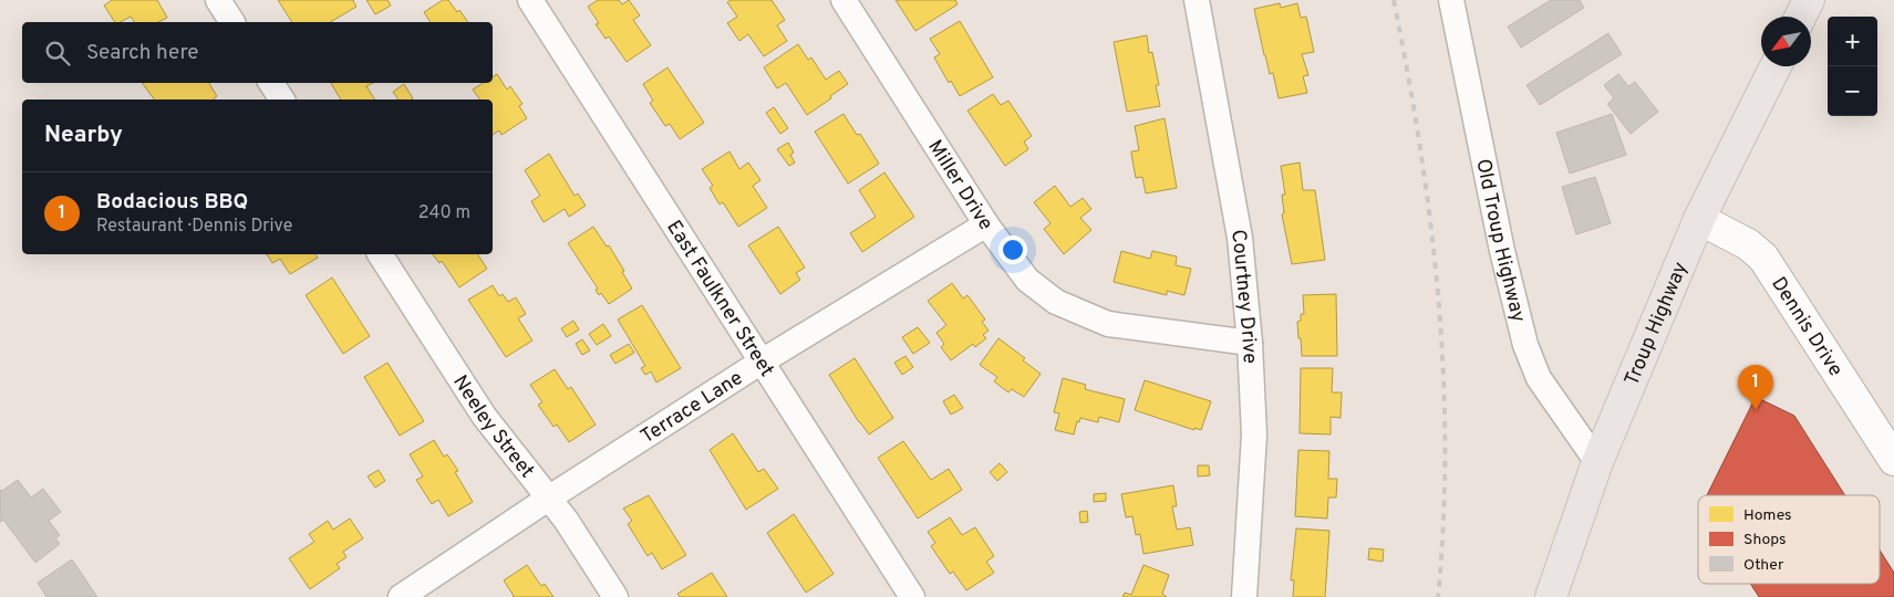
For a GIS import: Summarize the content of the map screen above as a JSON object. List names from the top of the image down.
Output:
{
  "streets": {
    "main road": ["Troup Highway"],
    "street": [
      "Miller Drive",
      "Old Troup Highway",
      "Courtney Drive",
      "East Faulkner Street",
      "Dennis Drive",
      "Terrace Lane",
      "Neeley Street"
    ]
  },
  "crossings": [
    ["Miller Drive", "Courtney Drive"],
    ["Miller Drive", "Terrace Lane"],
    ["Old Troup Highway", "Troup Highway"],
    ["East Faulkner Street", "Terrace Lane"],
    ["Troup Highway", "Dennis Drive"],
    ["Terrace Lane", "Neeley Street"]
  ],
  "legend": ["Homes", "Shops", "Other"],
  "north": "bottom left",
  "page": {
    "map_buttons": ["+", "−"],
    "search": "Search here",
    "heading": "Nearby",
    "list": [
      {
        "mark": "1",
        "name": "Bodacious BBQ",
        "note": "Restaurant · Dennis Drive",
        "value": "240 m"
      }
    ],
    "pins": "1"
  }
}
